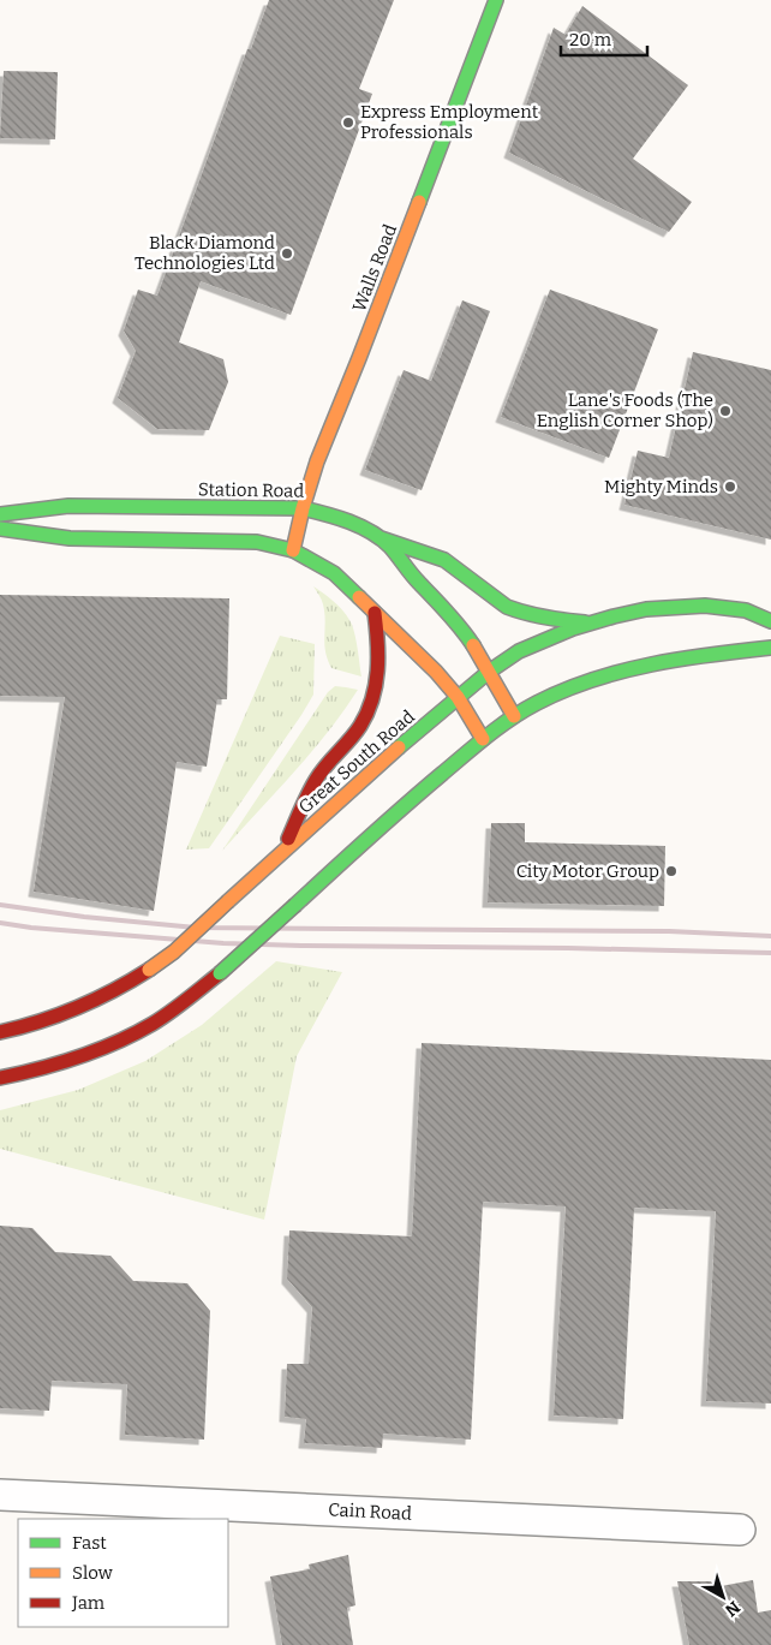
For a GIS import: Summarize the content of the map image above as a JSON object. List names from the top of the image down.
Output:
{
  "streets": {
    "main road": ["Walls Road", "Station Road", "Great South Road"],
    "street": ["Cain Road"]
  },
  "crossings": [
    ["Walls Road", "Station Road"],
    ["Station Road", "Great South Road"]
  ],
  "places": [
    "Express Employment Professionals",
    "Black Diamond Technologies Ltd",
    "Lane's Foods (The English Corner Shop)",
    "Mighty Minds",
    "City Motor Group"
  ],
  "legend": ["Fast", "Slow", "Jam"],
  "scale_bar": "20 m",
  "north": "bottom right"
}
